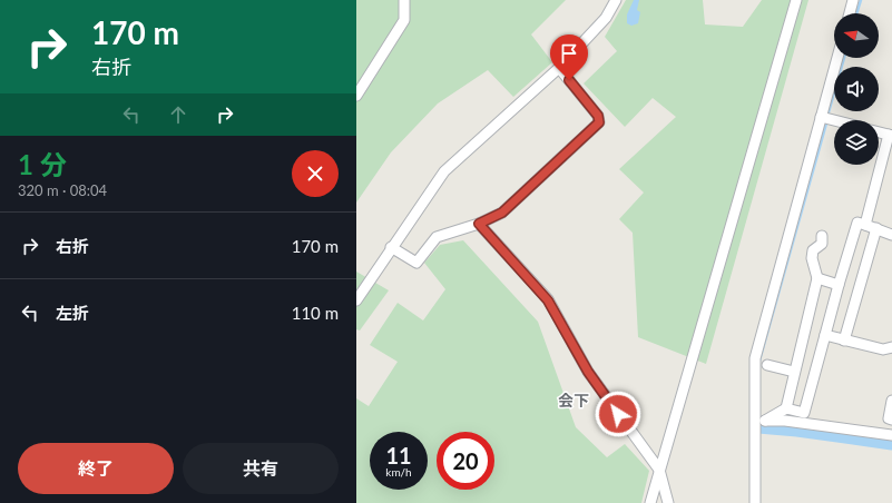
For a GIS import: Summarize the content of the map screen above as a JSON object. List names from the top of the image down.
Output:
{
  "districts": ["会下"],
  "north": "left",
  "page": {
    "turn": ["170 m", "右折"],
    "heading": ["1 分", "320 m · 08:04"],
    "list": [
      {
        "name": "右折",
        "value": "170 m"
      },
      {
        "name": "左折",
        "value": "110 m"
      }
    ],
    "speed": "11 km/h",
    "limit": "20",
    "buttons": ["終了", "共有"]
  }
}
